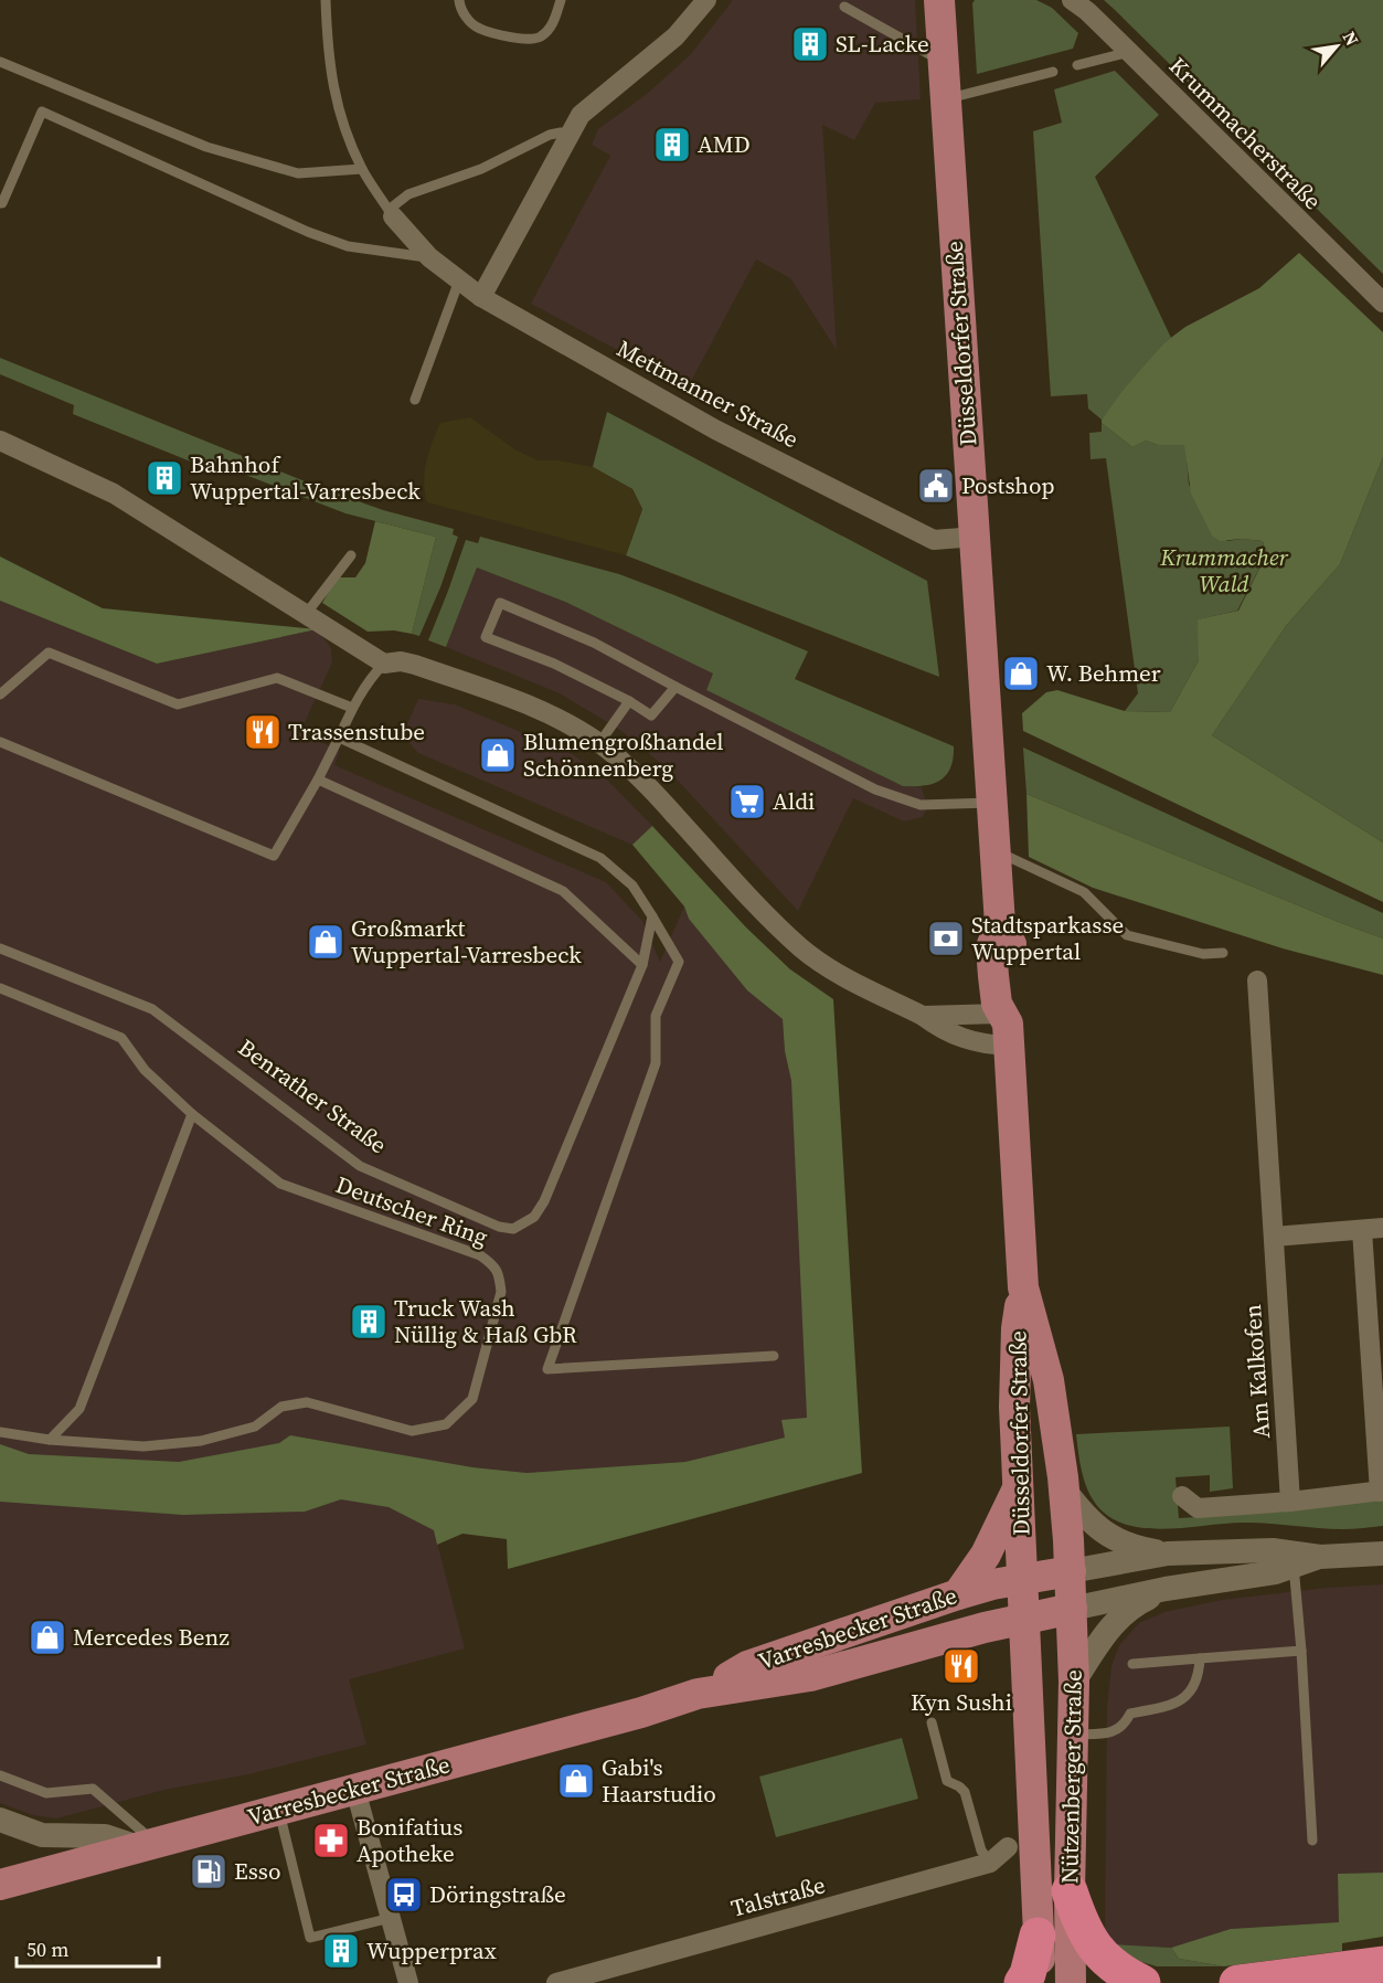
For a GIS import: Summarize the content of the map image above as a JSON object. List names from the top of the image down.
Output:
{
  "streets": {
    "main road": ["Düsseldorfer Straße", "Varresbecker Straße", "Nützenberger Straße"],
    "street": [
      "Krummacherstraße",
      "Mettmanner Straße",
      "Am Kalkofen",
      "Talstraße"
    ],
    "lane": ["Benrather Straße", "Deutscher Ring"]
  },
  "crossings": [
    ["Düsseldorfer Straße", "Mettmanner Straße"],
    ["Düsseldorfer Straße", "Varresbecker Straße"],
    ["Düsseldorfer Straße", "Nützenberger Straße"],
    ["Varresbecker Straße", "Nützenberger Straße"]
  ],
  "parks": ["Krummacher Wald"],
  "places": {
    "building": [
      "SL-Lacke",
      "AMD",
      "Bahnhof Wuppertal-Varresbeck",
      "Truck Wash Nüllig & Haß GbR",
      "Wupperprax"
    ],
    "public building": ["Postshop"],
    "shop": [
      "W. Behmer",
      "Blumengroßhandel Schönnenberg",
      "Großmarkt Wuppertal-Varresbeck",
      "Mercedes Benz",
      "Gabi's Haarstudio"
    ],
    "restaurant": ["Trassenstube", "Kyn Sushi"],
    "supermarket": ["Aldi"],
    "bank": ["Stadtsparkasse Wuppertal"],
    "pharmacy": ["Bonifatius Apotheke"],
    "fuel station": ["Esso"],
    "bus stop": ["Döringstraße"]
  },
  "scale_bar": "50 m",
  "north": "top right"
}
